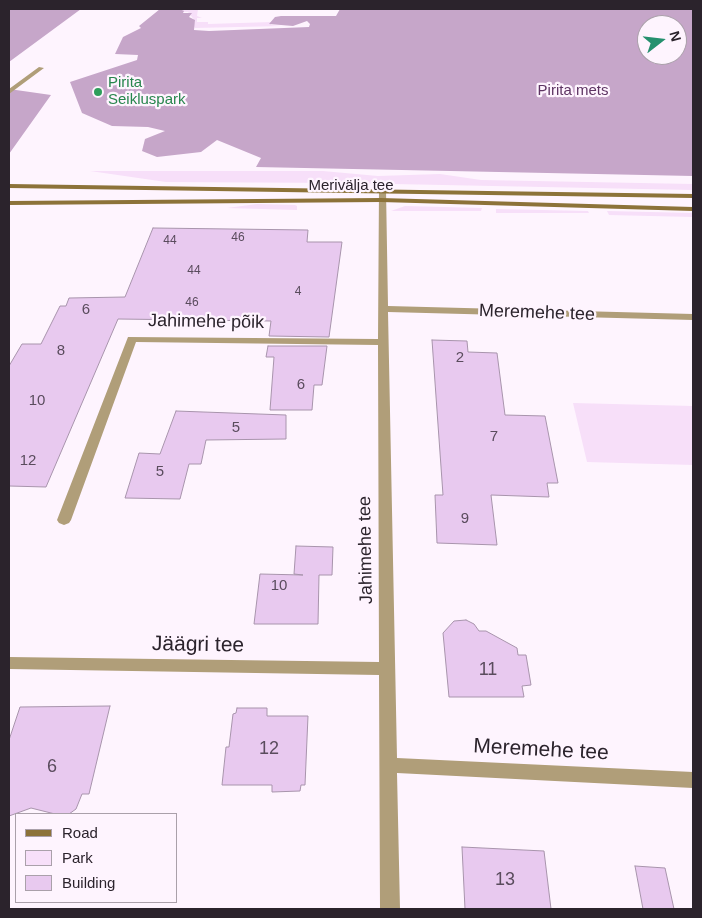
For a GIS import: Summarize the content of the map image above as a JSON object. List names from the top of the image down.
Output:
{
  "streets": {
    "main road": ["Merivälja tee"],
    "street": [
      "Meremehe tee",
      "Jahimehe põik",
      "Jahimehe tee",
      "Jäägri tee"
    ]
  },
  "crossings": [
    ["Merivälja tee", "Jahimehe tee"],
    ["Meremehe tee", "Jahimehe tee"],
    ["Jahimehe põik", "Jahimehe tee"],
    ["Jahimehe tee", "Jäägri tee"]
  ],
  "parks": ["Pirita mets"],
  "places": ["Pirita Seikluspark"],
  "house_numbers": [
    "46",
    "44",
    "44",
    "4",
    "46",
    "6",
    "8",
    "2",
    "6",
    "10",
    "5",
    "7",
    "12",
    "5",
    "9",
    "10",
    "11",
    "12",
    "6",
    "13"
  ],
  "legend": ["Road", "Park", "Building"],
  "north": "right"
}
